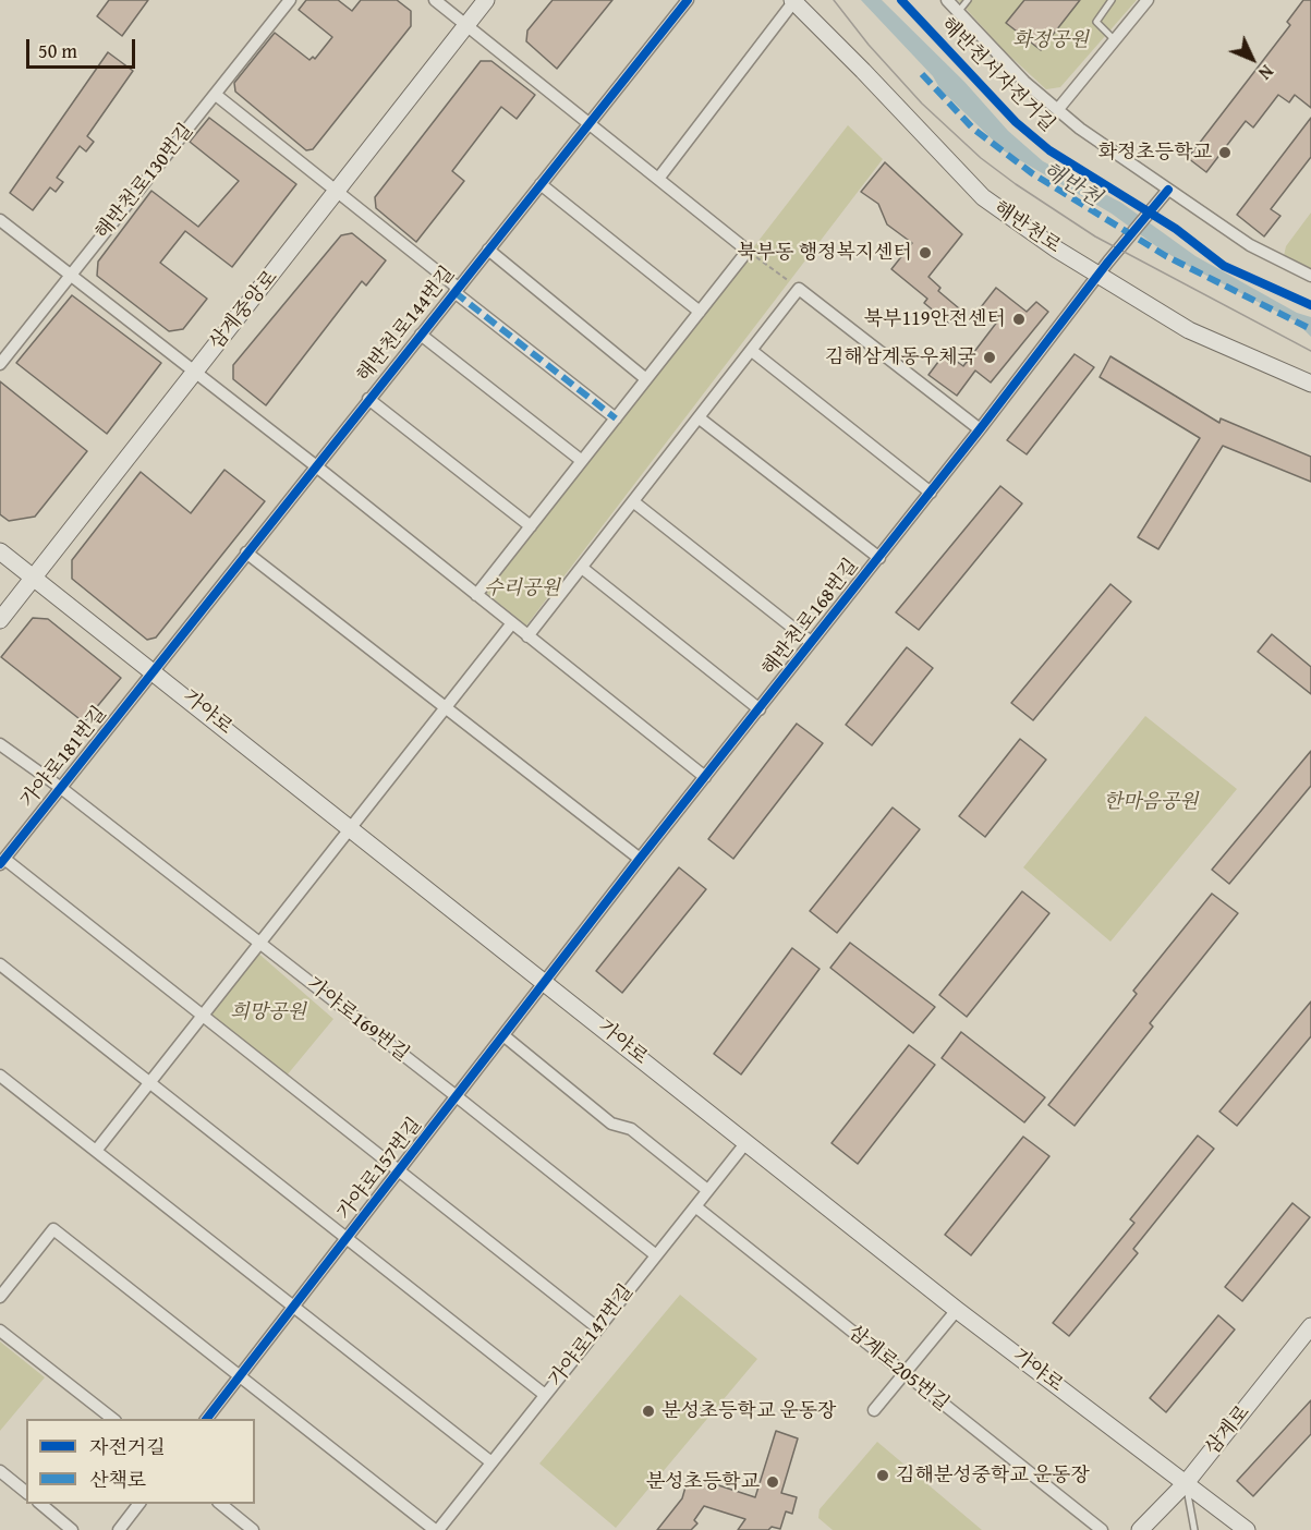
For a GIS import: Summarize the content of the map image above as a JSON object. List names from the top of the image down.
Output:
{
  "streets": {
    "main road": [
      "해반천로",
      "삼계중앙로",
      "가야로",
      "삼계로"
    ],
    "street": [
      "해반천로130번길",
      "해반천로144번길",
      "해반천로168번길",
      "가야로181번길",
      "가야로169번길",
      "가야로157번길",
      "가야로147번길",
      "삼계로205번길"
    ],
    "cycle path": ["해반천서자전거길"]
  },
  "crossings": [
    ["해반천로", "해반천로168번길"],
    ["삼계중앙로", "가야로"],
    ["해반천로144번길", "가야로"],
    ["해반천로144번길", "가야로181번길"],
    ["해반천로168번길", "가야로"],
    ["해반천로168번길", "가야로157번길"],
    ["가야로", "가야로181번길"],
    ["가야로", "가야로157번길"],
    ["가야로", "가야로147번길"],
    ["가야로", "삼계로"],
    ["가야로181번길", "가야로169번길"],
    ["가야로169번길", "가야로157번길"],
    ["가야로157번길", "가야로147번길"],
    ["가야로147번길", "삼계로205번길"]
  ],
  "water": ["해반천"],
  "parks": [
    "화정공원",
    "수리공원",
    "한마음공원",
    "희망공원"
  ],
  "places": [
    "화정초등학교",
    "북부동 행정복지센터",
    "북부119안전센터",
    "김해삼계동우체국",
    "분성초등학교 운동장",
    "김해분성중학교 운동장",
    "분성초등학교"
  ],
  "legend": ["자전거길", "산책로"],
  "scale_bar": "50 m",
  "north": "bottom right"
}
